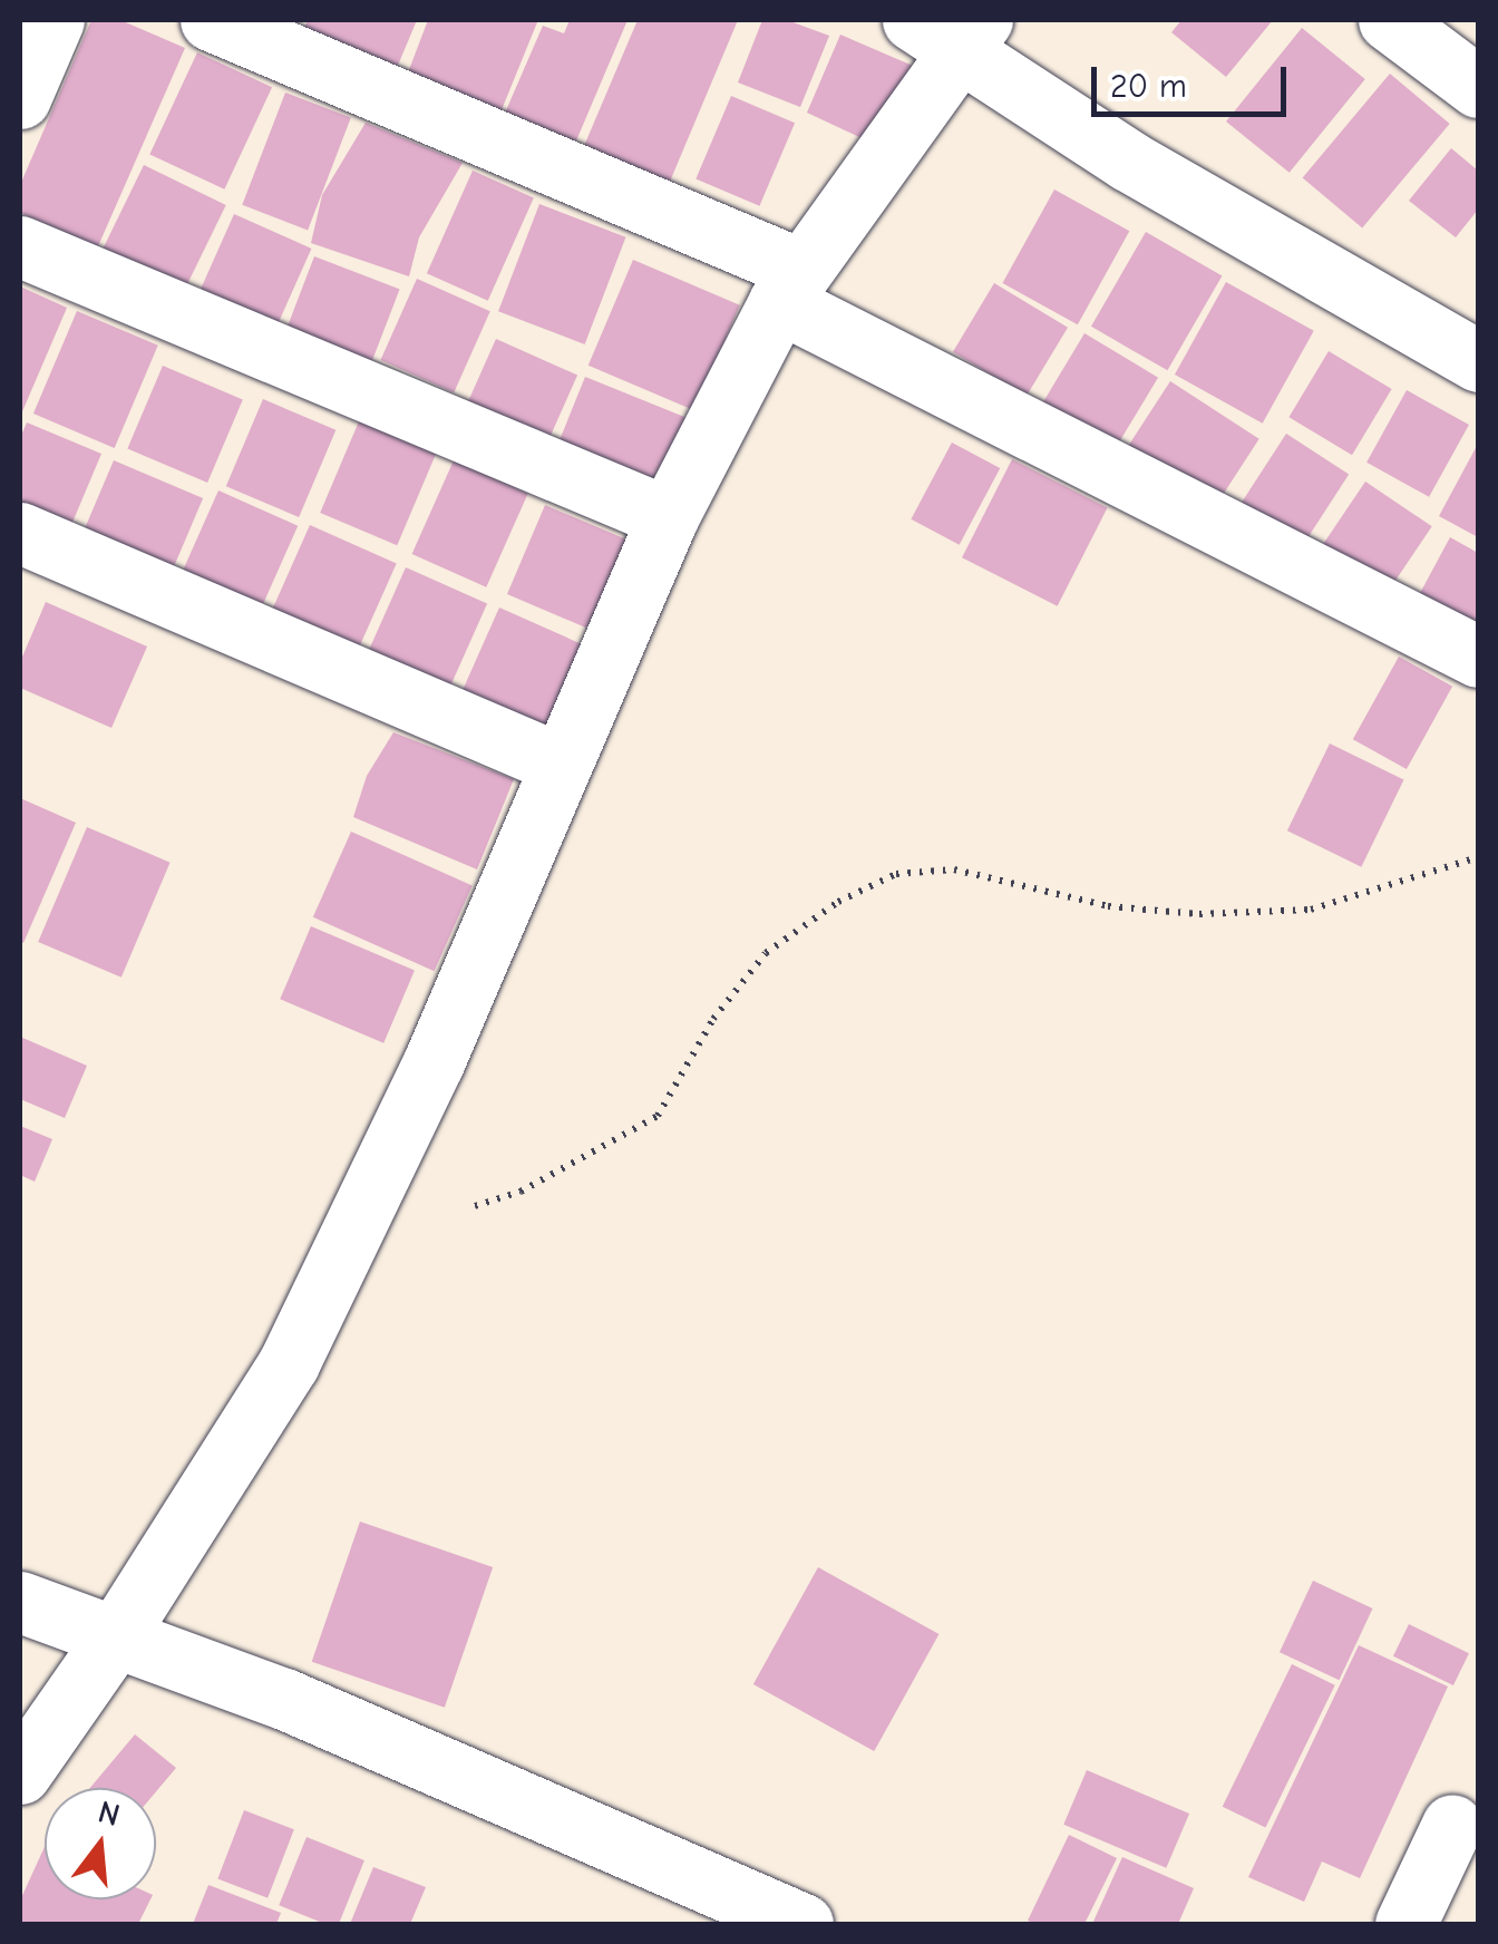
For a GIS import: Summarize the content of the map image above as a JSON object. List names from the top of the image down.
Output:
{
  "scale_bar": "20 m",
  "north": "top"
}
